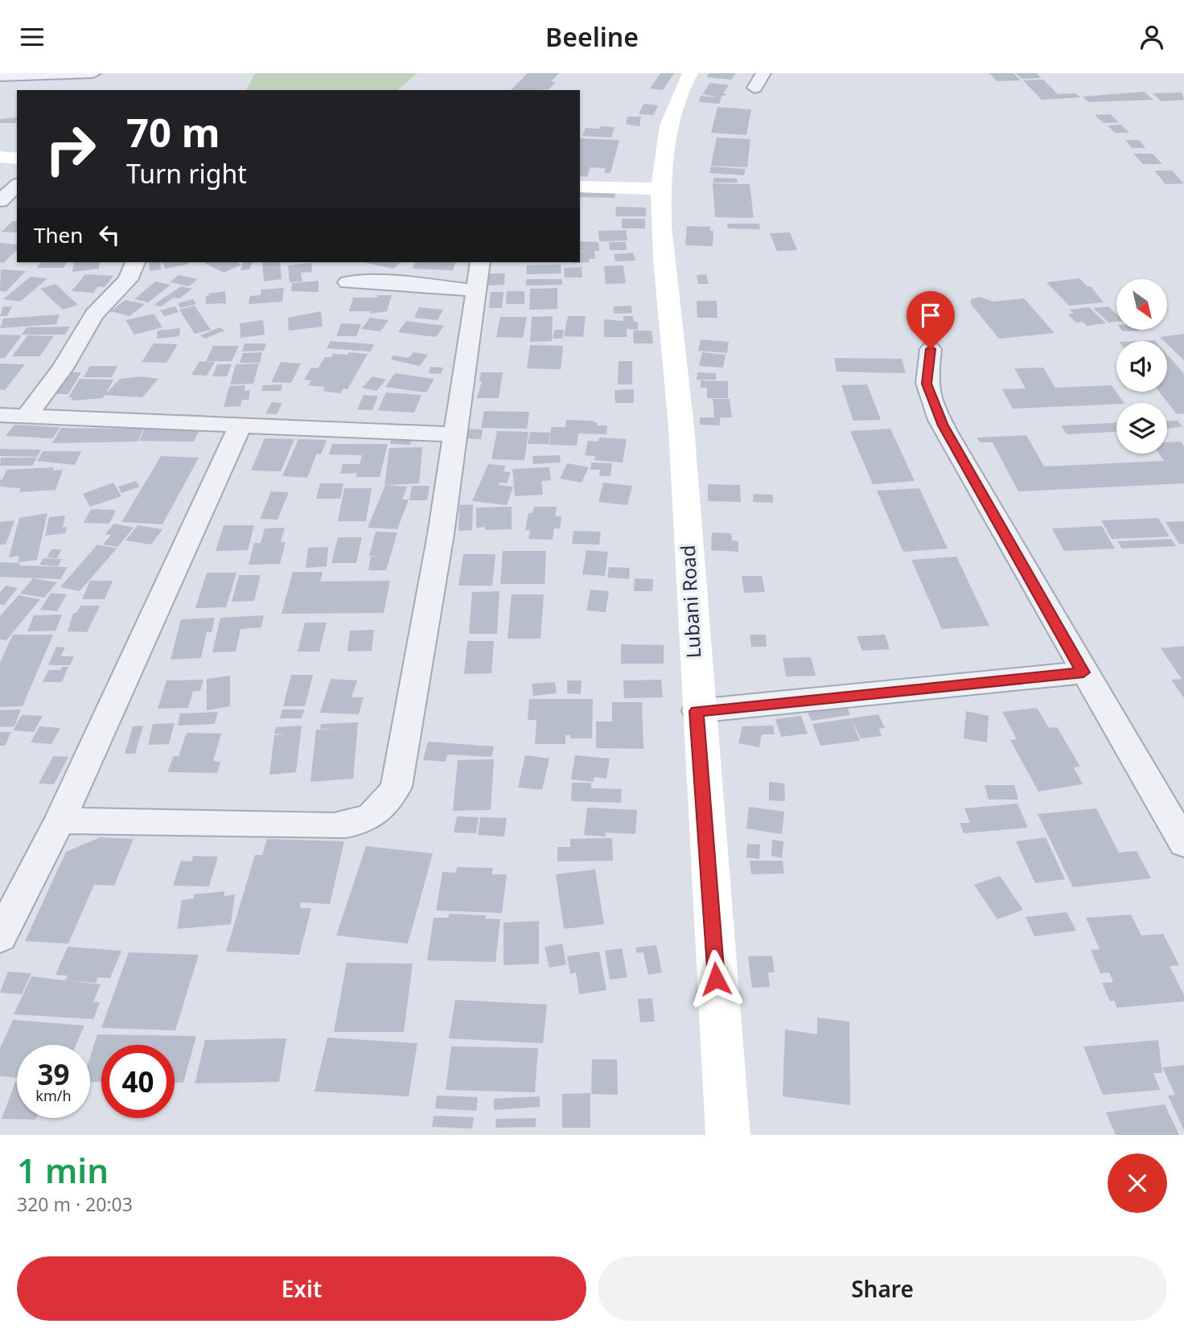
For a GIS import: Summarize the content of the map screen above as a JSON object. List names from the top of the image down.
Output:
{
  "streets": {
    "street": ["Lubani Road"]
  },
  "north": "bottom right",
  "page": {
    "header": "Beeline",
    "turn": ["70 m", "Turn right"],
    "then": "Then",
    "speed": "39 km/h",
    "limit": "40",
    "heading": ["1 min", "320 m · 20:03"],
    "buttons": ["Exit", "Share"]
  }
}
